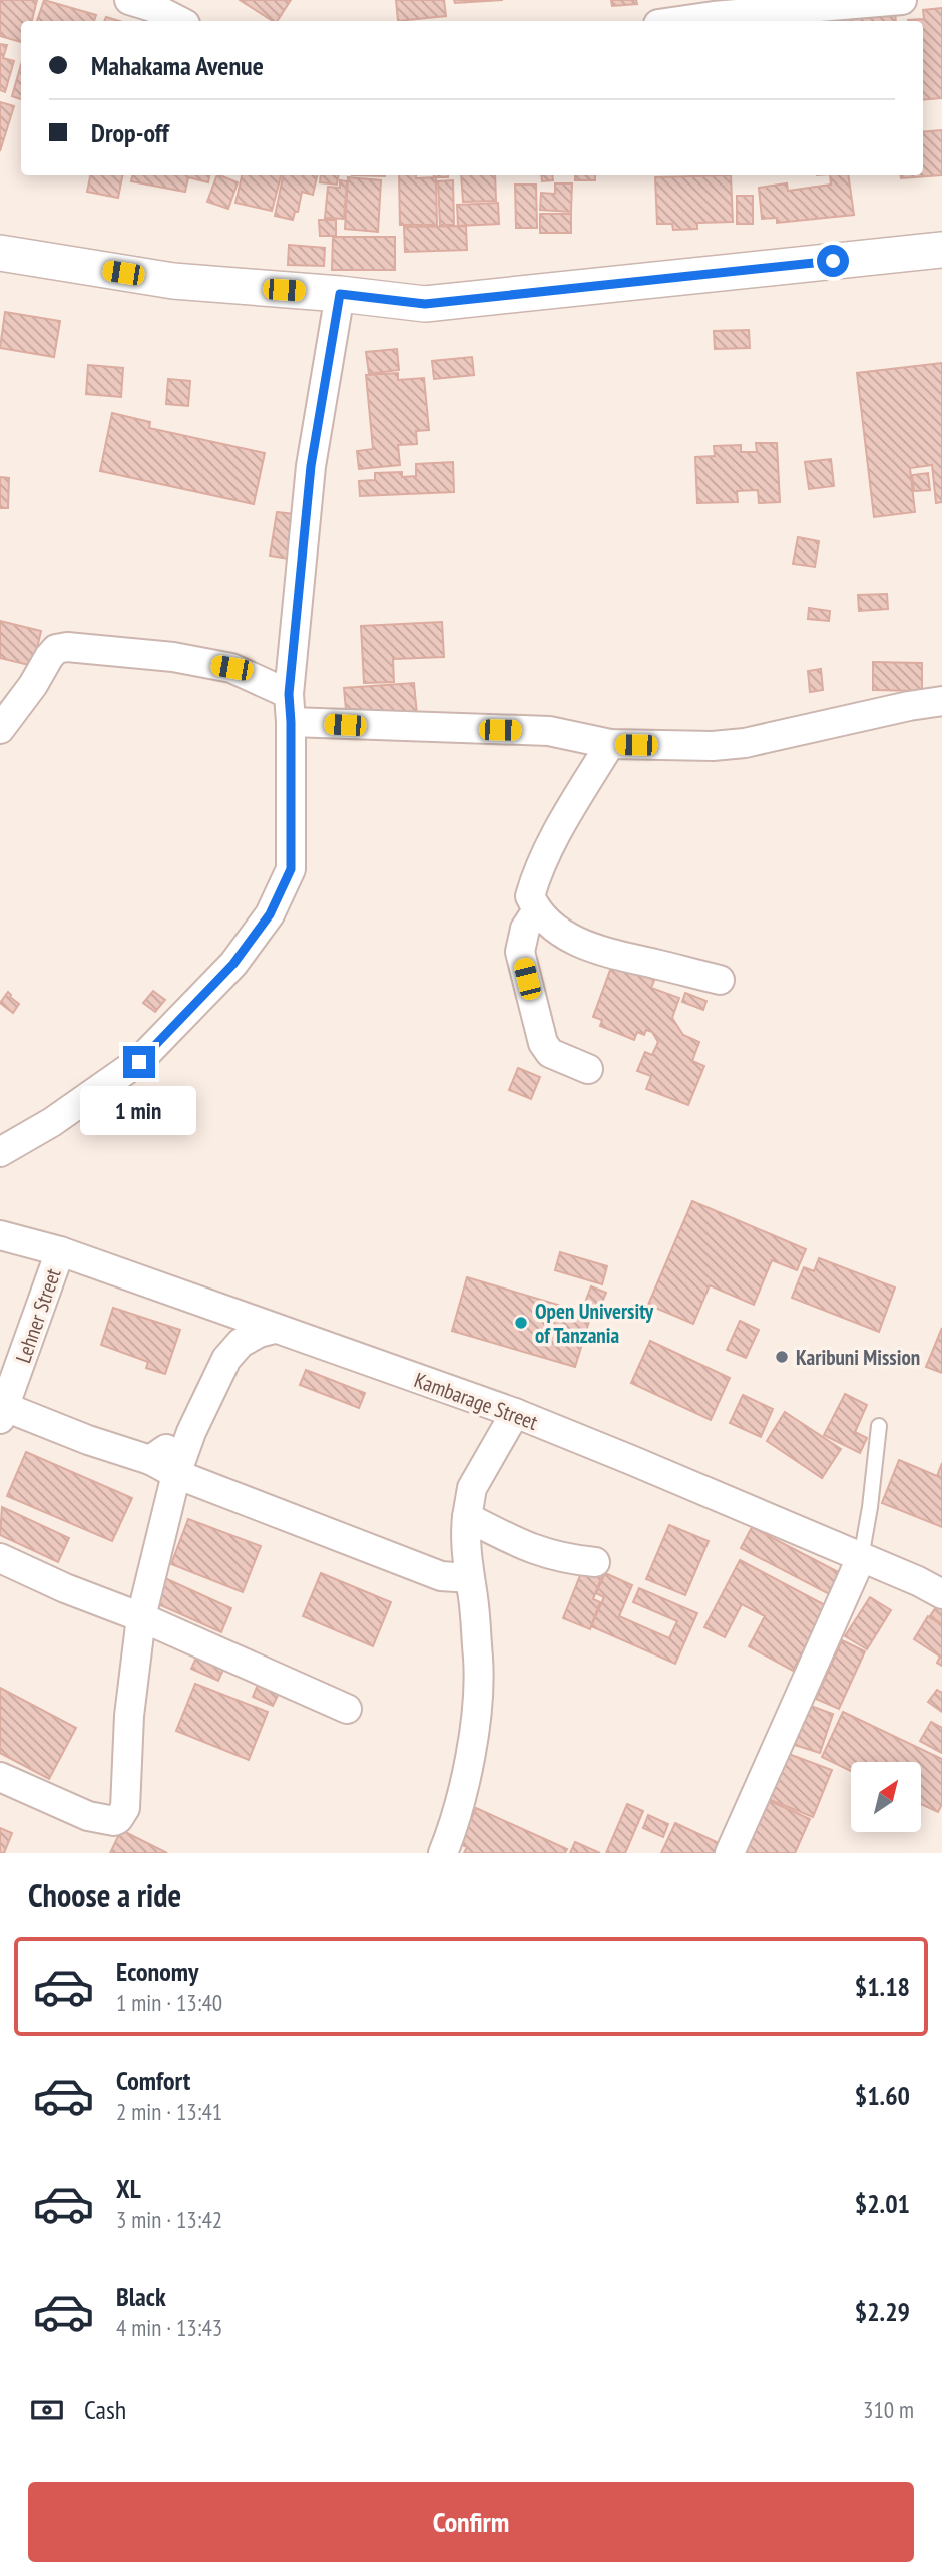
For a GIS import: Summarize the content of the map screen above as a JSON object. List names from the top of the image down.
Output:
{
  "streets": {
    "street": ["Lehner Street", "Kambarage Street"]
  },
  "crossings": [
    ["Lehner Street", "Kambarage Street"]
  ],
  "places": ["Open University of Tanzania", "Karibuni Mission"],
  "north": "top right",
  "page": {
    "banner": ["Mahakama Avenue", "Drop-off"],
    "bubble": "1 min",
    "heading": "Choose a ride",
    "list": [
      {
        "name": "Economy",
        "note": "1 min · 13:40",
        "value": "$1.18"
      },
      {
        "name": "Comfort",
        "note": "2 min · 13:41",
        "value": "$1.60"
      },
      {
        "name": "XL",
        "note": "3 min · 13:42",
        "value": "$2.01"
      },
      {
        "name": "Black",
        "note": "4 min · 13:43",
        "value": "$2.29"
      }
    ],
    "pay": ["Cash", "310 m"],
    "buttons": "Confirm"
  }
}
